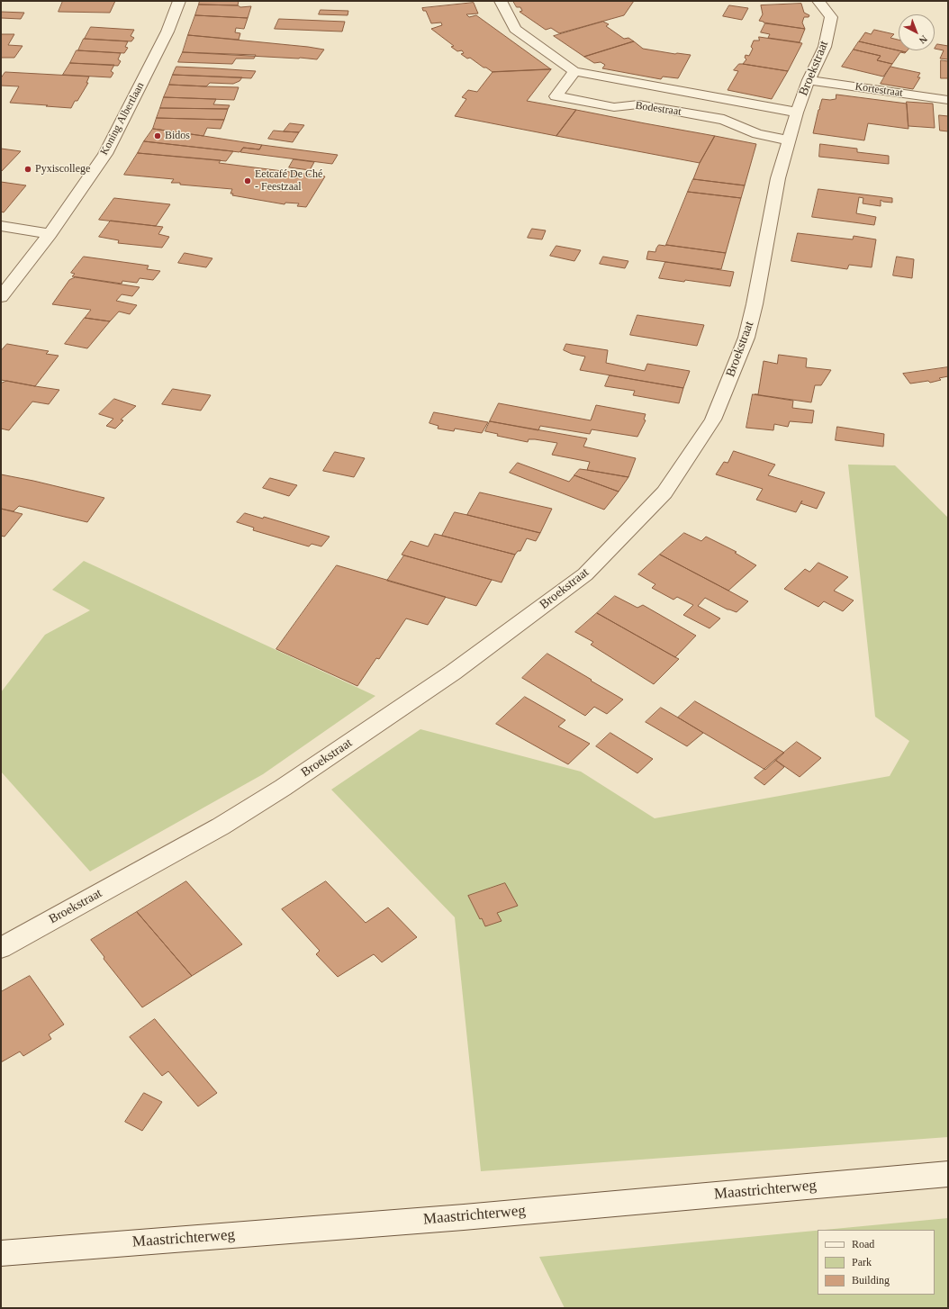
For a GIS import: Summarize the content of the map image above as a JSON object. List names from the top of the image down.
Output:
{
  "streets": {
    "street": [
      "Broekstraat",
      "Kortestraat",
      "Bodestraat",
      "Koning Albertlaan",
      "Maastrichterweg"
    ]
  },
  "crossings": [
    ["Broekstraat", "Kortestraat"],
    ["Broekstraat", "Bodestraat"]
  ],
  "places": ["Bidos", "Pyxiscollege", "Eetcafé De Ché - Feestzaal"],
  "legend": ["Road", "Park", "Building"],
  "north": "bottom right"
}
